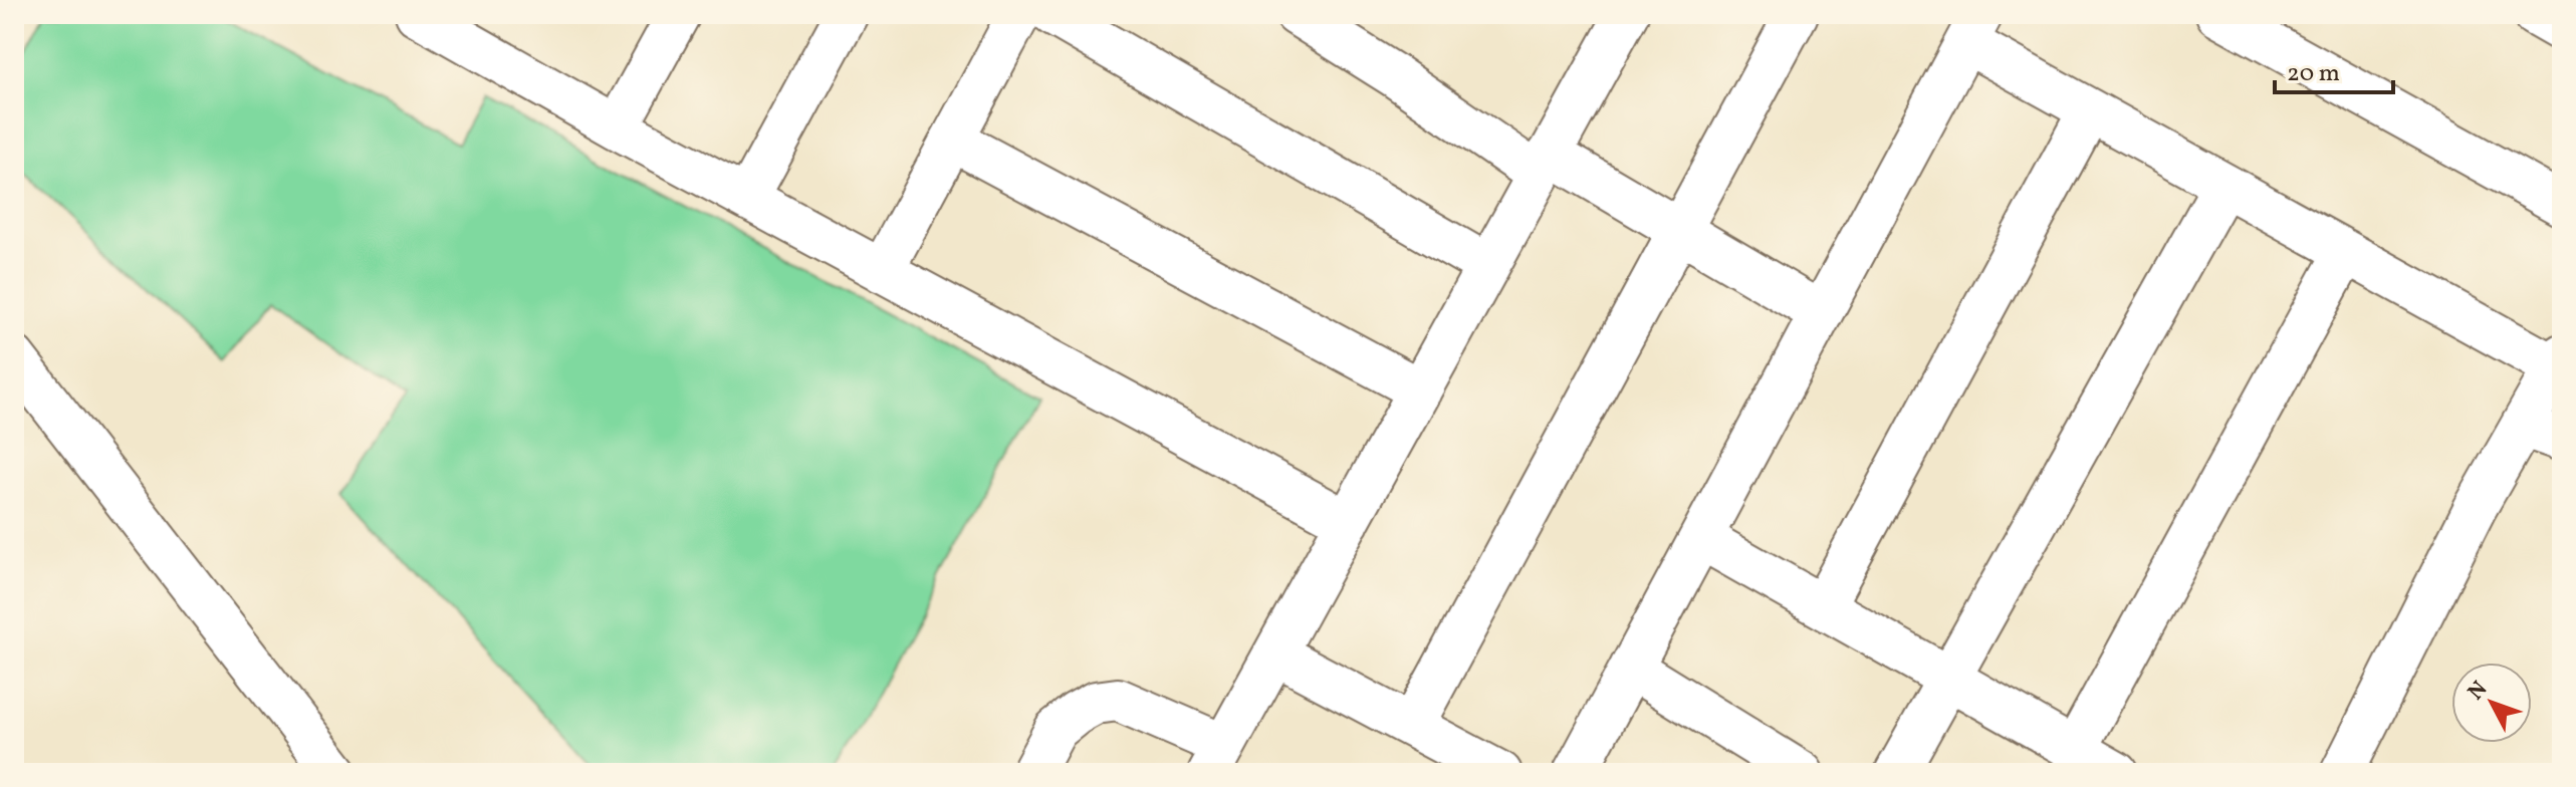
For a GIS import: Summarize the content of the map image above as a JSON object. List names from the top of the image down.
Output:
{
  "scale_bar": "20 m",
  "north": "top left"
}
